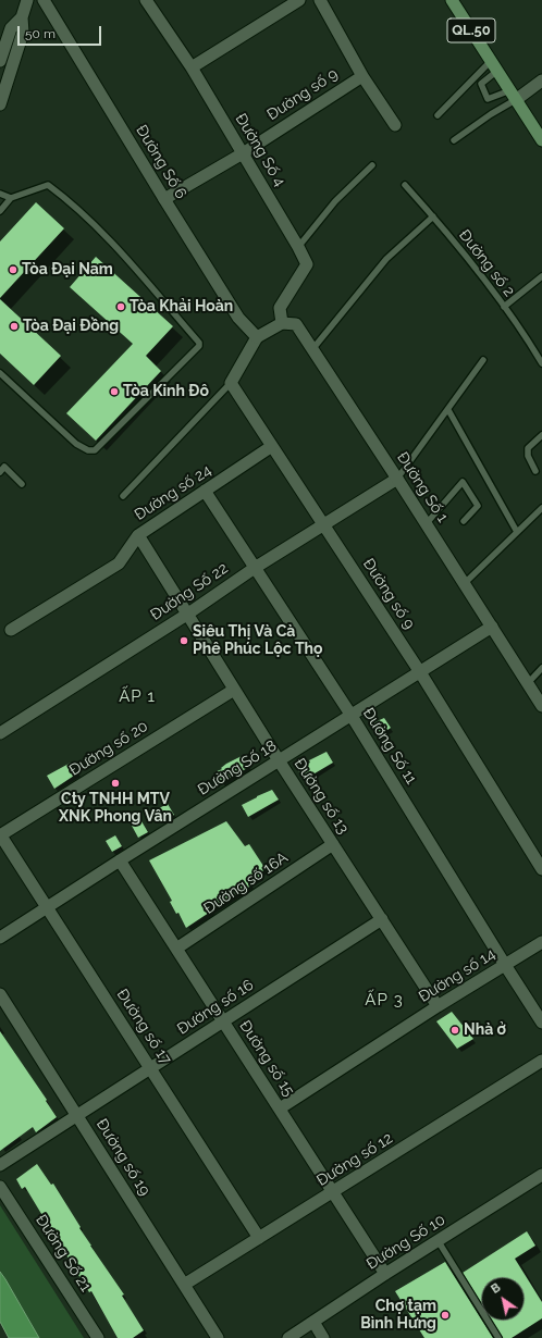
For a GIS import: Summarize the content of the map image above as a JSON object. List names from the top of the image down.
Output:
{
  "streets": {
    "main road": ["QL.50"],
    "street": [
      "Đường số 9",
      "Đường Số 4",
      "Đường Số 6",
      "Đường Số 1",
      "Đường số 24",
      "Đường Số 22",
      "Đường Số 11",
      "Đường số 20",
      "Đường Số 18",
      "Đường số 13",
      "Đường số 16A",
      "Đường số 14",
      "Đường số 16",
      "Đường số 17",
      "Đường số 15",
      "Đường số 19",
      "Đường số 12",
      "Đường Số 10",
      "Đường Số 21"
    ],
    "lane": ["Đường số 2"]
  },
  "crossings": [
    ["Đường số 9", "Đường Số 4"],
    ["Đường số 9", "Đường Số 6"],
    ["Đường số 9", "Đường số 24"],
    ["Đường số 9", "Đường Số 22"],
    ["Đường số 9", "Đường Số 18"],
    ["Đường Số 4", "Đường Số 1"],
    ["Đường Số 1", "Đường Số 22"],
    ["Đường Số 1", "Đường Số 18"],
    ["Đường số 24", "Đường Số 11"],
    ["Đường số 24", "Đường số 13"],
    ["Đường Số 22", "Đường Số 11"],
    ["Đường Số 22", "Đường số 13"],
    ["Đường Số 11", "Đường Số 18"],
    ["Đường Số 11", "Đường số 14"],
    ["Đường số 20", "Đường số 13"],
    ["Đường số 20", "Đường số 17"],
    ["Đường Số 18", "Đường số 13"],
    ["Đường Số 18", "Đường số 17"],
    ["Đường Số 18", "Đường số 15"],
    ["Đường số 13", "Đường số 16A"],
    ["Đường số 13", "Đường số 14"],
    ["Đường số 13", "Đường số 16"],
    ["Đường số 16A", "Đường số 15"],
    ["Đường số 14", "Đường số 15"],
    ["Đường số 16", "Đường số 17"],
    ["Đường số 16", "Đường số 15"],
    ["Đường số 16", "Đường số 19"],
    ["Đường số 17", "Đường số 12"],
    ["Đường số 15", "Đường số 12"],
    ["Đường số 15", "Đường Số 10"],
    ["Đường số 19", "Đường số 12"]
  ],
  "districts": ["ẤP 1", "ẤP 3"],
  "places": [
    "Tòa Đại Nam",
    "Tòa Khải Hoàn",
    "Tòa Đại Đồng",
    "Tòa Kinh Đô",
    "Siêu Thị Và Cà Phê Phúc Lộc Thọ",
    "Cty TNHH MTV XNK Phong Vân",
    "Nhà ở",
    "Chợ tạm Bình Hưng"
  ],
  "scale_bar": "50 m",
  "north": "top left"
}
